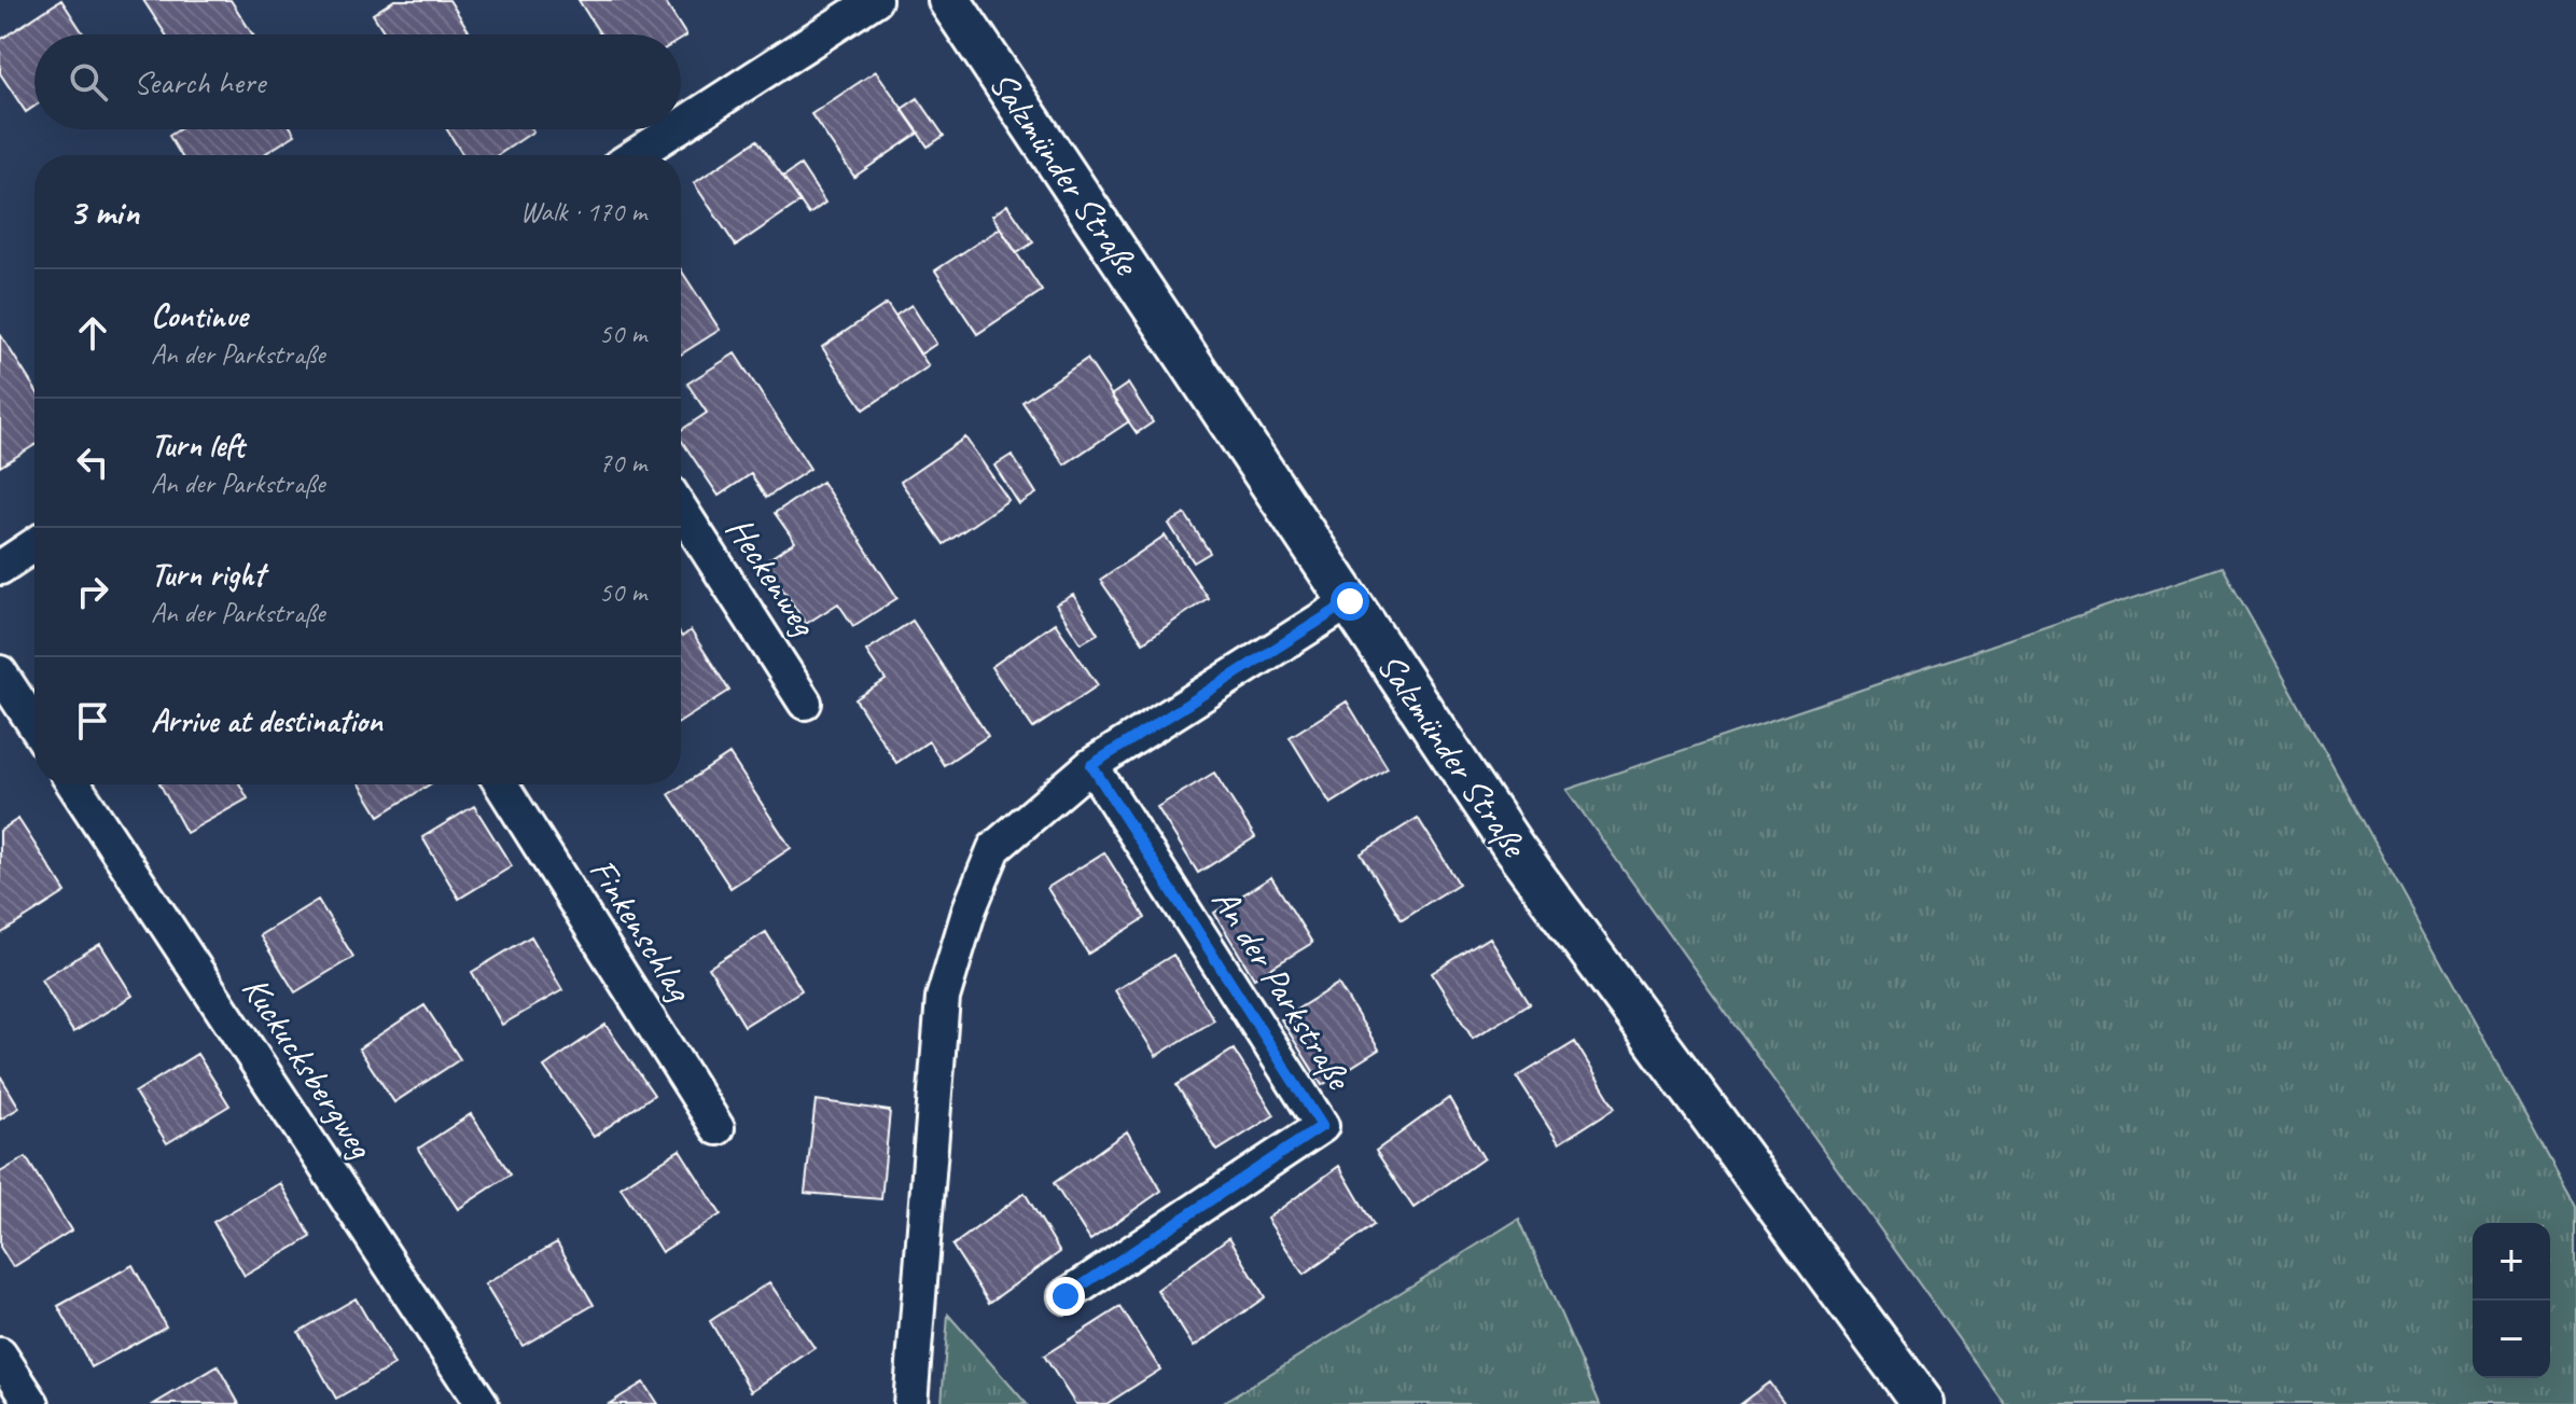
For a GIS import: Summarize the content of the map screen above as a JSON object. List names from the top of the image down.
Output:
{
  "streets": {
    "street": [
      "Salzmünder Straße",
      "Heckenweg",
      "Finkenschlag",
      "An der Parkstraße",
      "Kuckucksbergweg"
    ]
  },
  "page": {
    "search": "Search here",
    "heading": ["3 min", "Walk · 170 m"],
    "list": [
      ["Continue", "An der Parkstraße", "50 m"],
      ["Turn left", "An der Parkstraße", "70 m"],
      ["Turn right", "An der Parkstraße", "50 m"],
      "Arrive at destination"
    ],
    "map_buttons": ["+", "−"]
  }
}
